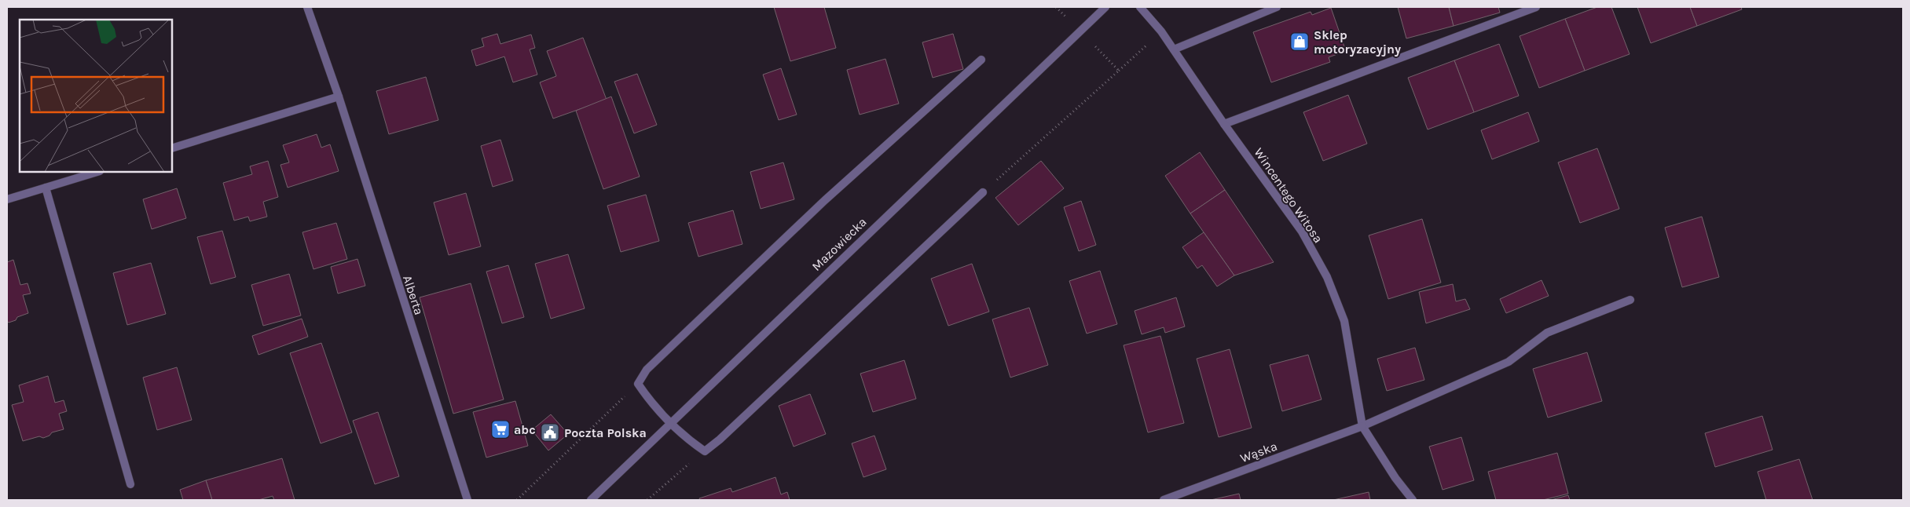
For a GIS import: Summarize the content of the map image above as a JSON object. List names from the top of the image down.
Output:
{
  "streets": {
    "street": [
      "Wincentego Witosa",
      "Mazowiecka",
      "Alberta",
      "Wąska"
    ]
  },
  "crossings": [
    ["Wincentego Witosa", "Wąska"]
  ],
  "places": {
    "shop": ["Sklep motoryzacyjny"],
    "supermarket": ["abc"],
    "public building": ["Poczta Polska"]
  }
}
